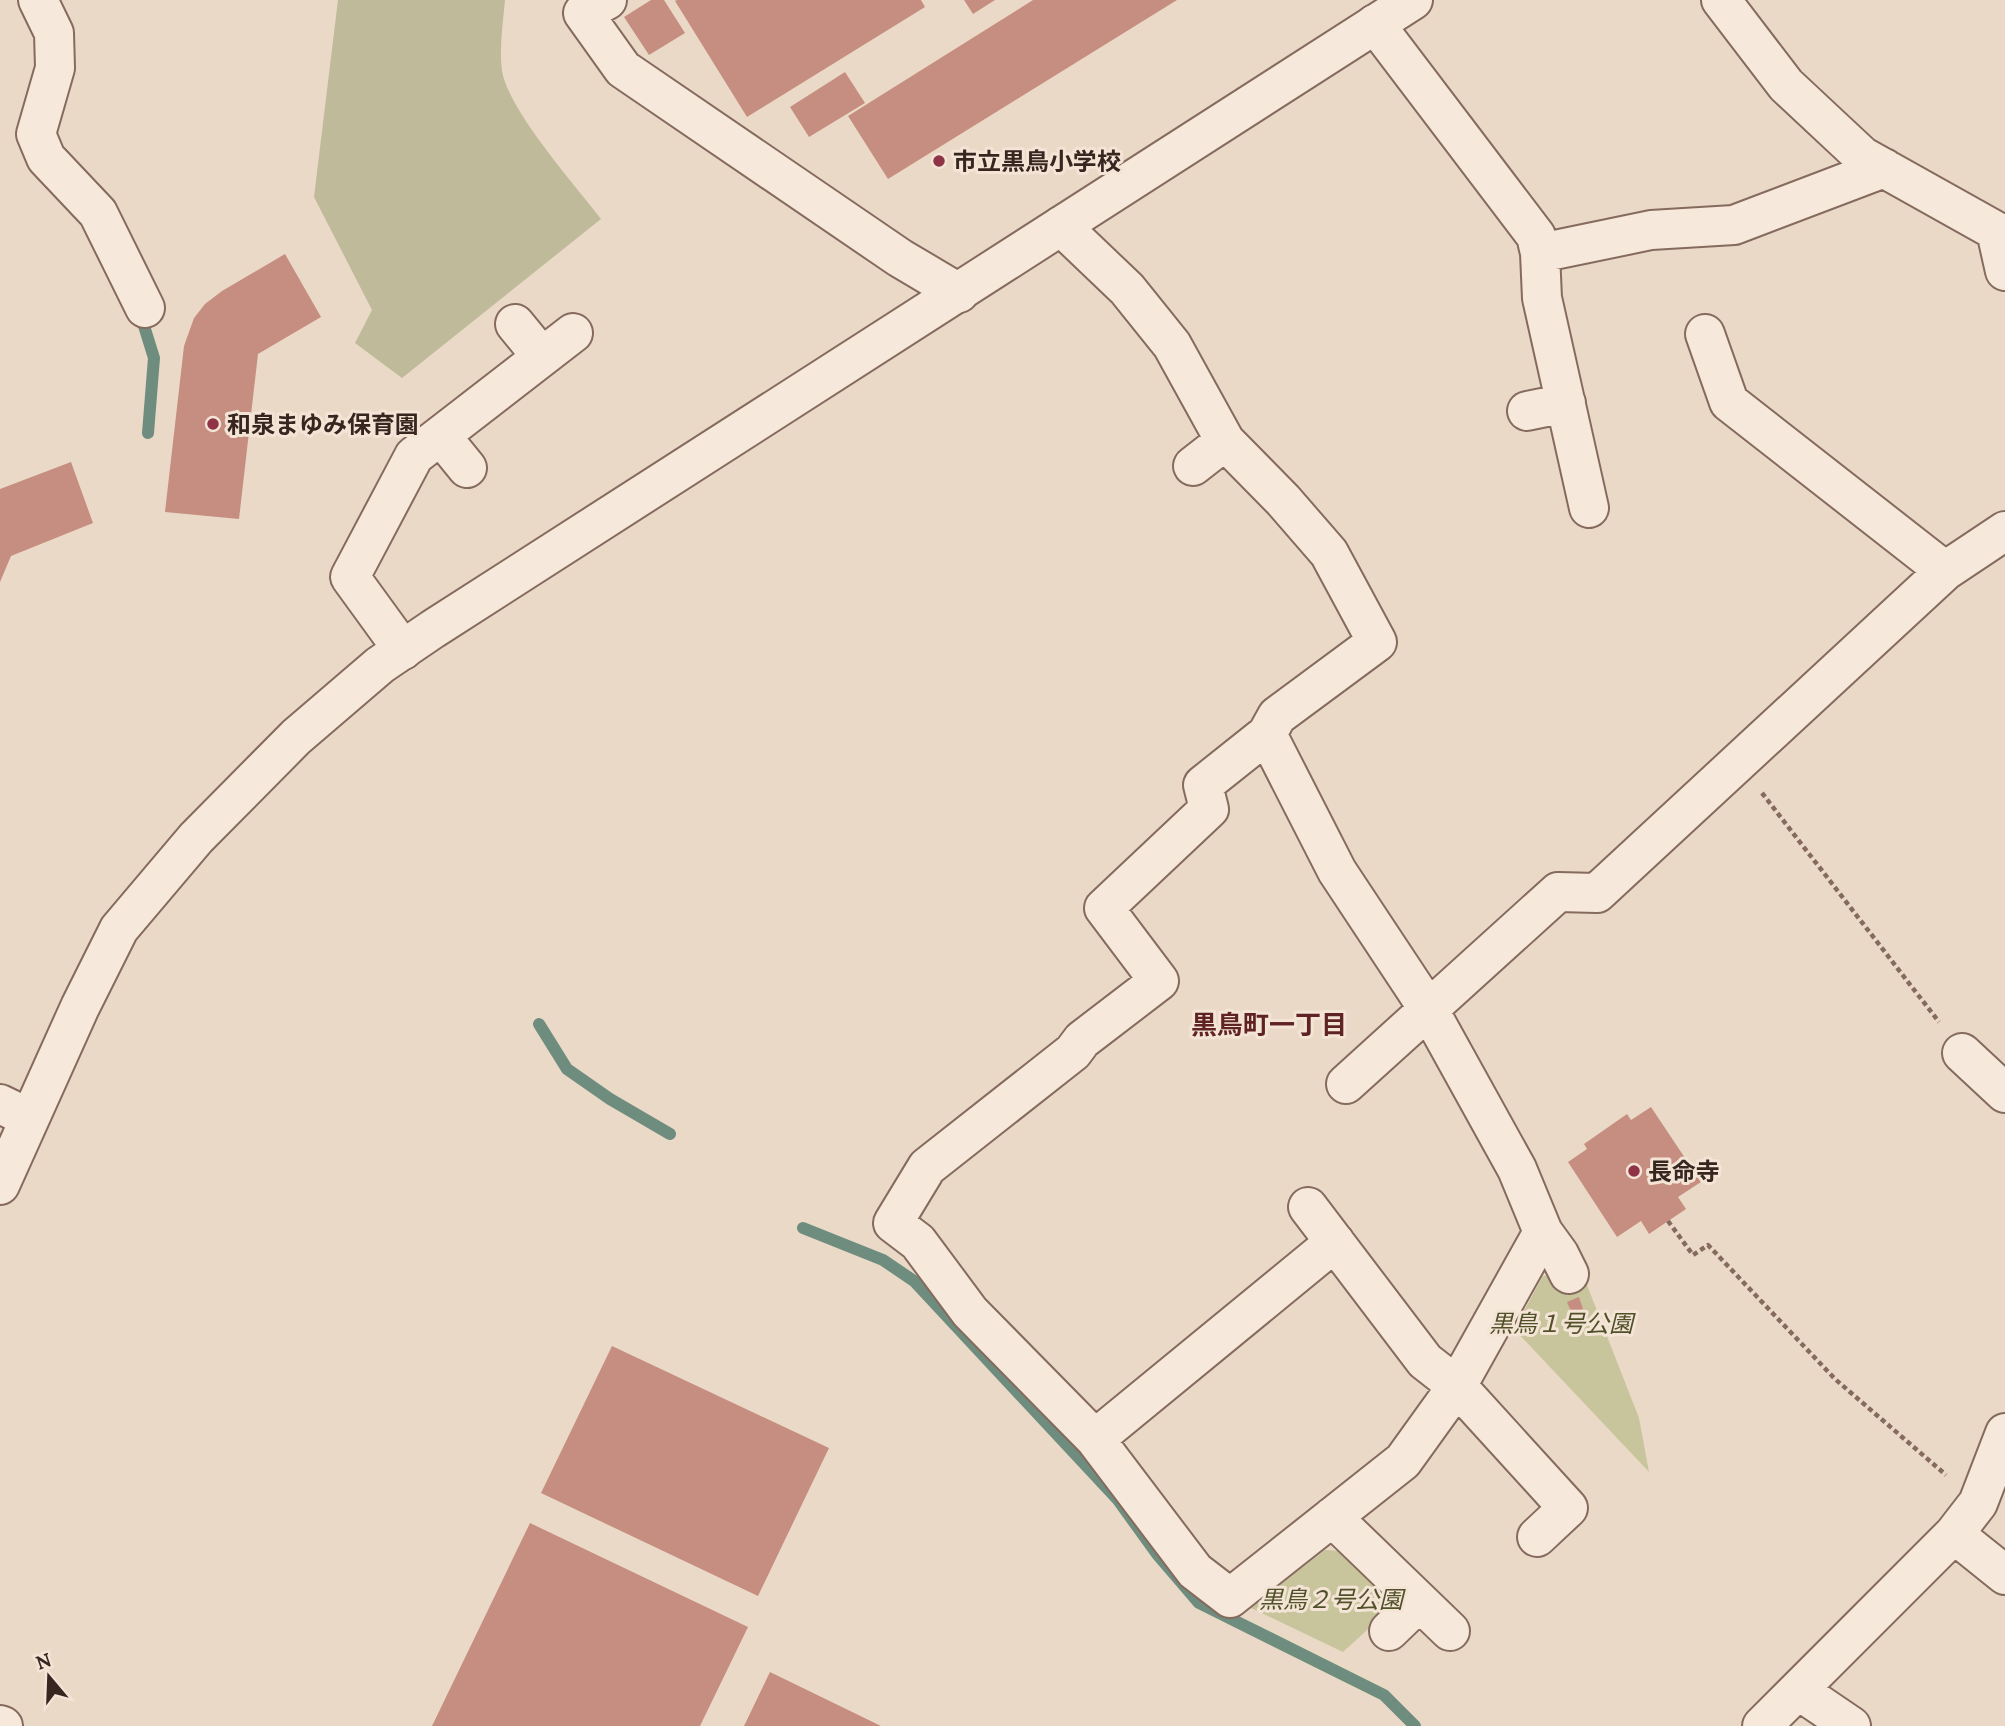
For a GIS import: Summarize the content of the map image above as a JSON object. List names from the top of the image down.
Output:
{
  "districts": ["黒鳥町一丁目"],
  "parks": ["黒鳥１号公園", "黒鳥２号公園"],
  "places": ["市立黒鳥小学校", "和泉まゆみ保育園", "長命寺"],
  "north": "top"
}
